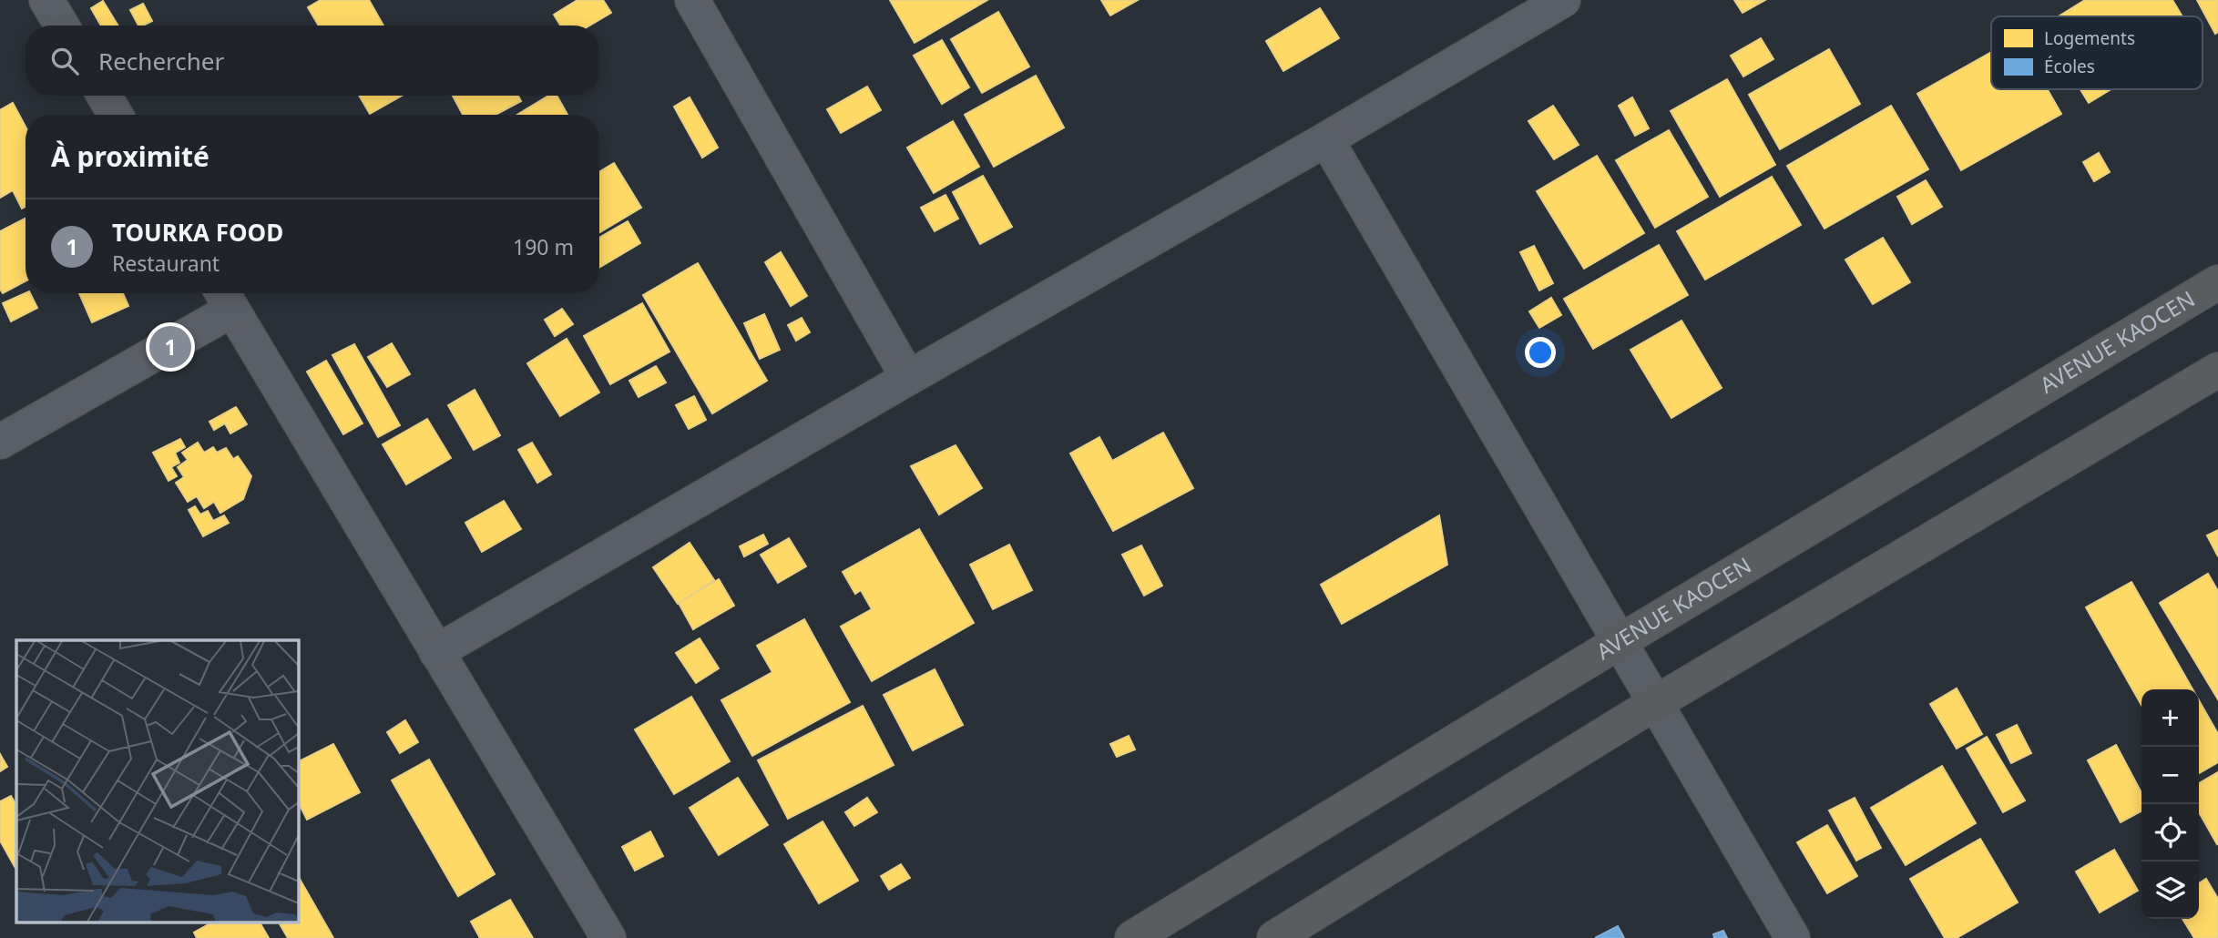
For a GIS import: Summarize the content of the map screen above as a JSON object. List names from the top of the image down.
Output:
{
  "streets": {
    "highway": ["AVENUE KAOCEN"]
  },
  "legend": ["Logements", "Écoles"],
  "page": {
    "search": "Rechercher",
    "heading": "À proximité",
    "list": [
      {
        "mark": "1",
        "name": "TOURKA FOOD",
        "note": "Restaurant",
        "value": "190 m"
      }
    ],
    "pins": "1",
    "map_buttons": ["+", "−"]
  }
}
